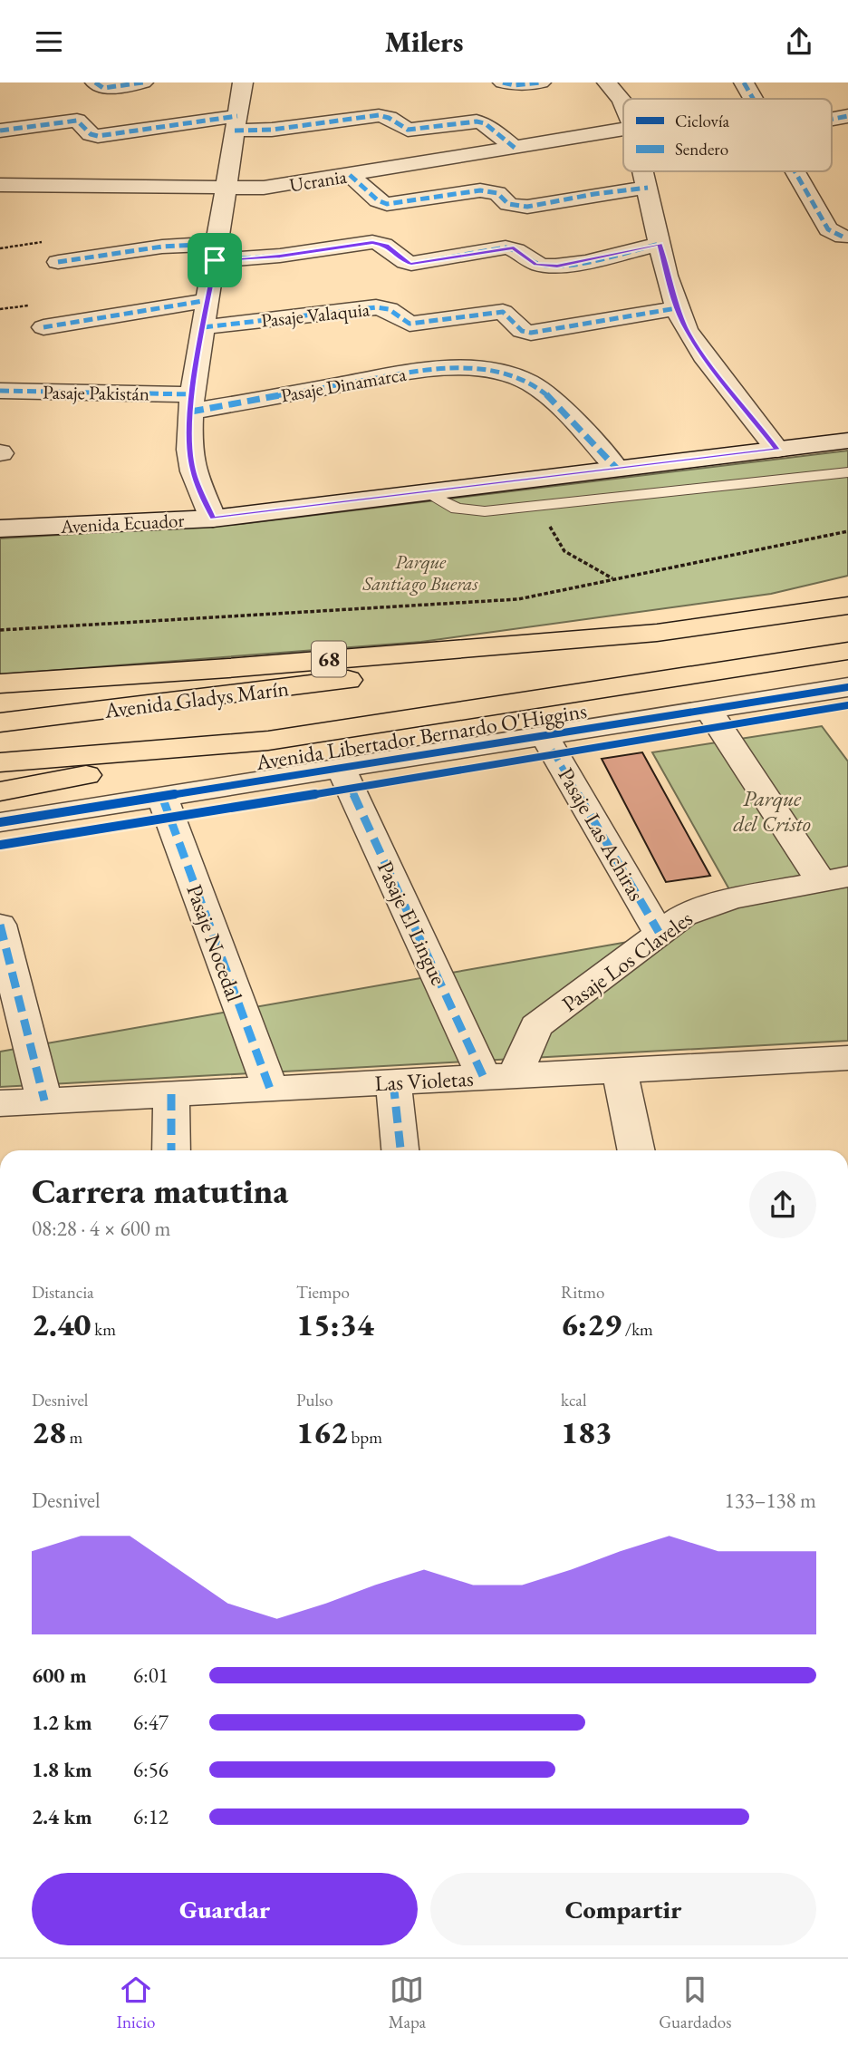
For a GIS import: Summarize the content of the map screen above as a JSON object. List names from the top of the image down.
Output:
{
  "streets": {
    "main road": ["68", "Avenida Gladys Marín", "Avenida Libertador Bernardo O'Higgins"],
    "street": [
      "Ucrania",
      "Pasaje Valaquia",
      "Pasaje Dinamarca",
      "Pasaje Pakistán",
      "Avenida Ecuador",
      "Pasaje Las Achiras",
      "Pasaje El Lingue",
      "Pasaje Nocedal",
      "Pasaje Los Claveles",
      "Las Violetas"
    ]
  },
  "crossings": [
    ["Pasaje Dinamarca", "Pasaje Pakistán"],
    ["Pasaje Dinamarca", "Avenida Ecuador"],
    ["68", "Avenida Gladys Marín"],
    ["Avenida Libertador Bernardo O'Higgins", "Pasaje Las Achiras"],
    ["Avenida Libertador Bernardo O'Higgins", "Pasaje El Lingue"],
    ["Avenida Libertador Bernardo O'Higgins", "Pasaje Nocedal"],
    ["Pasaje Las Achiras", "Pasaje Los Claveles"],
    ["Pasaje El Lingue", "Pasaje Los Claveles"],
    ["Pasaje El Lingue", "Las Violetas"],
    ["Pasaje Nocedal", "Las Violetas"],
    ["Pasaje Los Claveles", "Las Violetas"]
  ],
  "parks": ["Parque Santiago Bueras", "Parque del Cristo"],
  "legend": ["Ciclovía", "Sendero"],
  "page": {
    "header": "Milers",
    "heading": ["Carrera matutina", "08:28 · 4 × 600 m"],
    "stats": [
      ["Distancia", "2.40 km"],
      ["Tiempo", "15:34"],
      ["Ritmo", "6:29 /km"],
      ["Desnivel", "28 m"],
      ["Pulso", "162 bpm"],
      ["kcal", "183"]
    ],
    "chart": ["Desnivel", "133–138 m"],
    "list": [
      {
        "name": "600 m",
        "note": "6:01"
      },
      {
        "name": "1.2 km",
        "note": "6:47"
      },
      {
        "name": "1.8 km",
        "note": "6:56"
      },
      {
        "name": "2.4 km",
        "note": "6:12"
      }
    ],
    "buttons": ["Guardar", "Compartir"],
    "tabs": ["Inicio", "Mapa", "Guardados"]
  }
}
